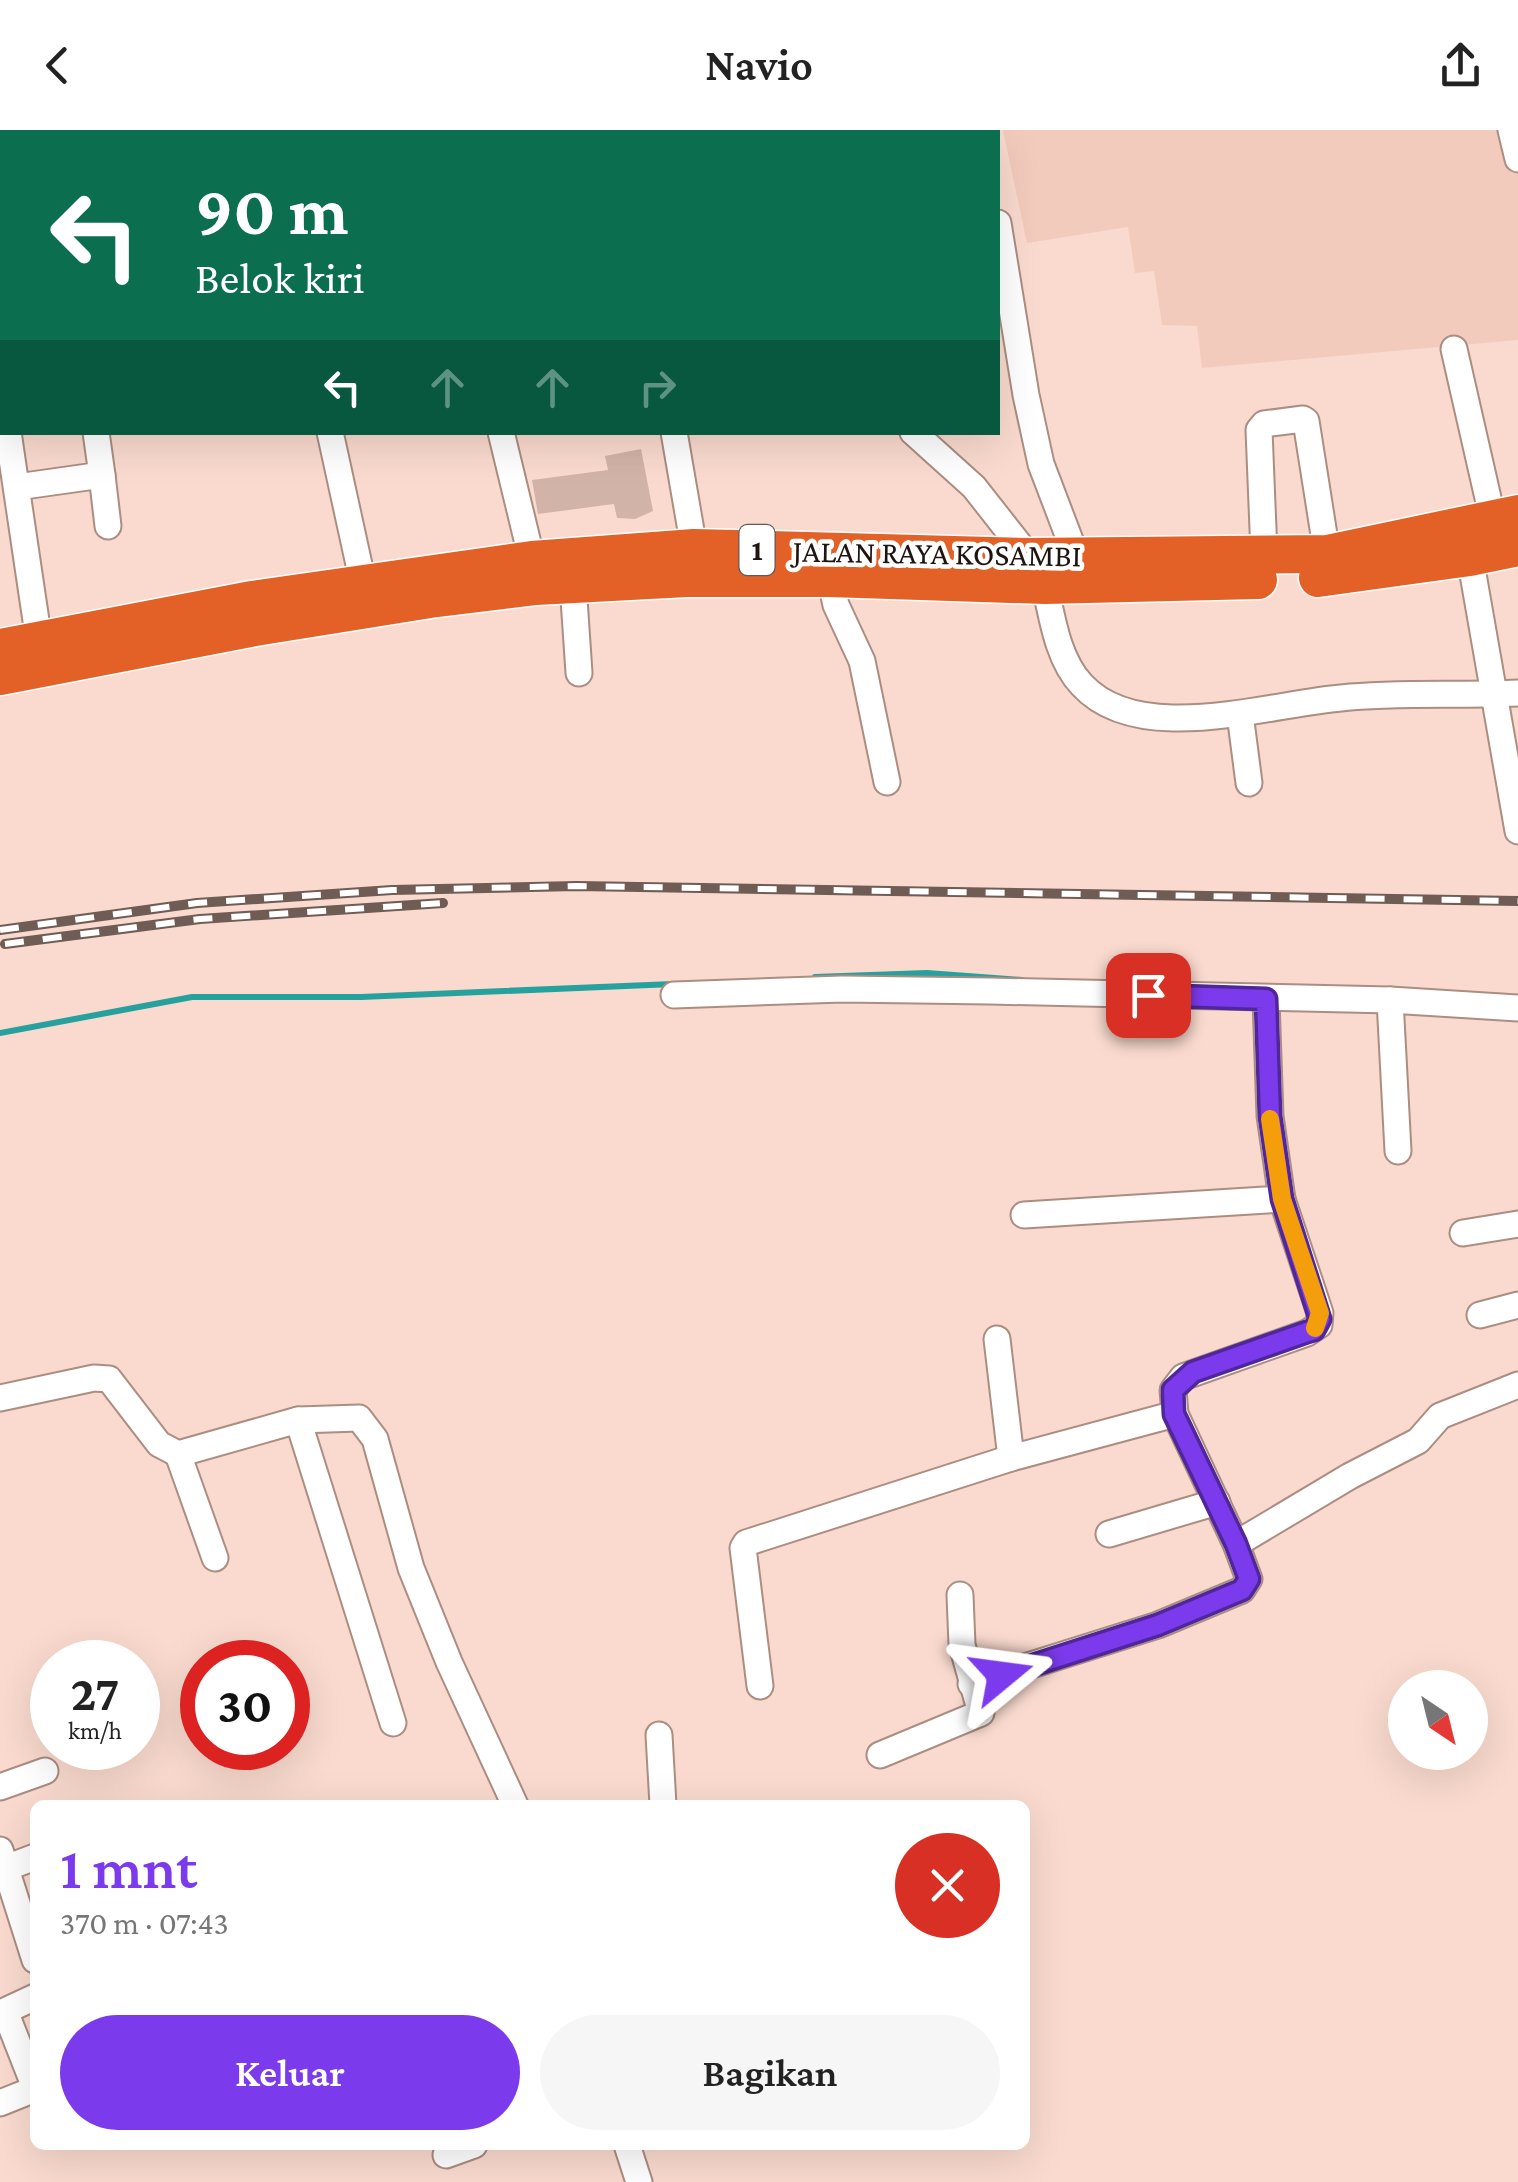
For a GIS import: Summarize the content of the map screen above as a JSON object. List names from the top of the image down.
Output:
{
  "streets": {
    "highway": ["1", "JALAN RAYA KOSAMBI"]
  },
  "north": "bottom right",
  "page": {
    "header": "Navio",
    "turn": ["90 m", "Belok kiri"],
    "speed": "27 km/h",
    "limit": "30",
    "heading": ["1 mnt", "370 m · 07:43"],
    "buttons": ["Keluar", "Bagikan"]
  }
}
